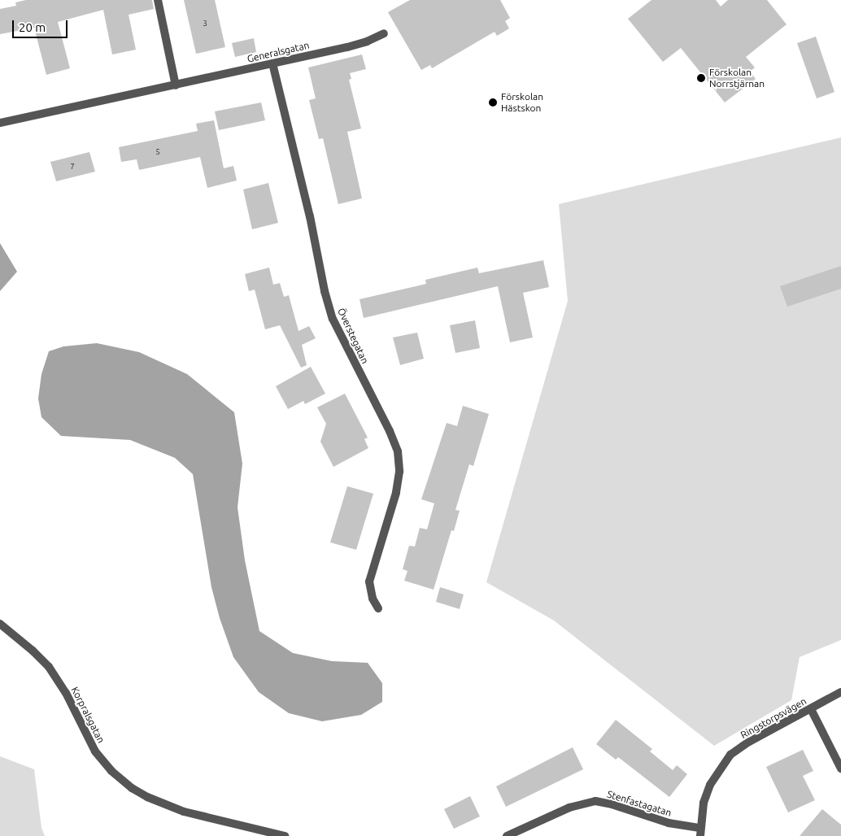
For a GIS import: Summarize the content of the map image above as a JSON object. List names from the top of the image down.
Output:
{
  "streets": {
    "street": [
      "Generalsgatan",
      "Överstegatan",
      "Korpralsgatan",
      "Ringstorpsvägen",
      "Stenfastagatan"
    ]
  },
  "crossings": [
    ["Generalsgatan", "Överstegatan"],
    ["Ringstorpsvägen", "Stenfastagatan"]
  ],
  "places": ["Förskolan Norrstjärnan", "Förskolan Hästskon"],
  "house_numbers": ["3", "5", "7"],
  "scale_bar": "20 m"
}
